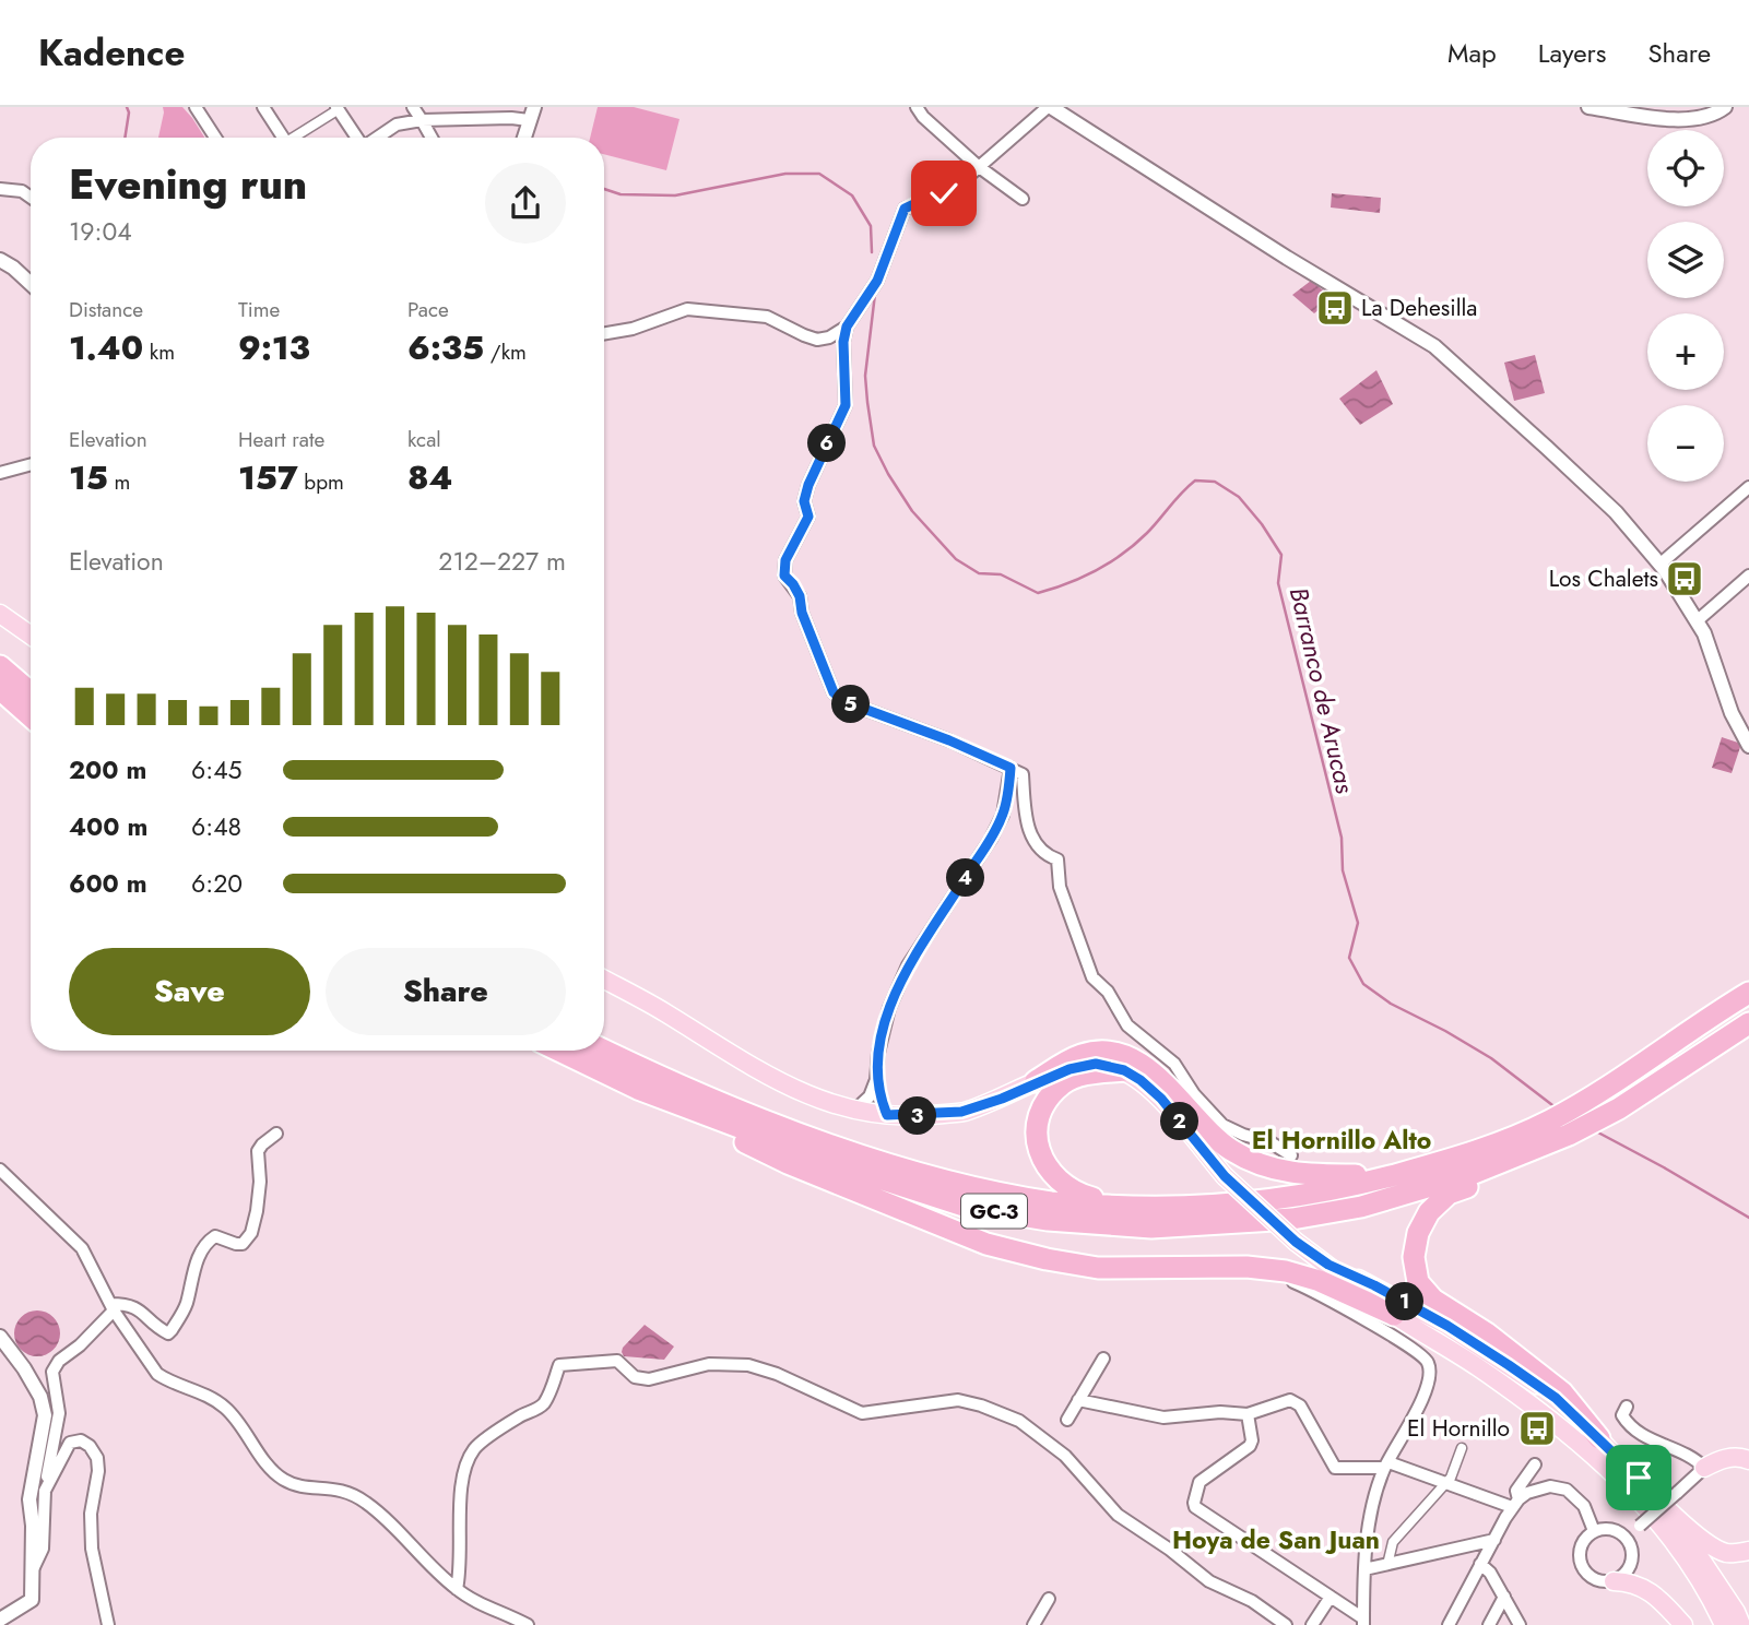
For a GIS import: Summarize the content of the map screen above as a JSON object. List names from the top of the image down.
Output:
{
  "streets": {
    "highway": ["GC-3"]
  },
  "districts": ["El Hornillo Alto", "Hoya de San Juan"],
  "water": ["Barranco de Arucas"],
  "places": {
    "bus stop": ["La Dehesilla", "Los Chalets", "El Hornillo"]
  },
  "page": {
    "header": "Kadence",
    "nav": ["Map", "Layers", "Share"],
    "map_buttons": ["+", "−"],
    "heading": ["Evening run", "19:04"],
    "stats": [
      ["Distance", "1.40 km"],
      ["Time", "9:13"],
      ["Pace", "6:35 /km"],
      ["Elevation", "15 m"],
      ["Heart rate", "157 bpm"],
      ["kcal", "84"]
    ],
    "pins": [
      "6",
      "5",
      "4",
      "3",
      "2",
      "1"
    ],
    "chart": ["Elevation", "212–227 m"],
    "list": [
      {
        "name": "200 m",
        "note": "6:45"
      },
      {
        "name": "400 m",
        "note": "6:48"
      },
      {
        "name": "600 m",
        "note": "6:20"
      }
    ],
    "buttons": ["Save", "Share"]
  }
}
